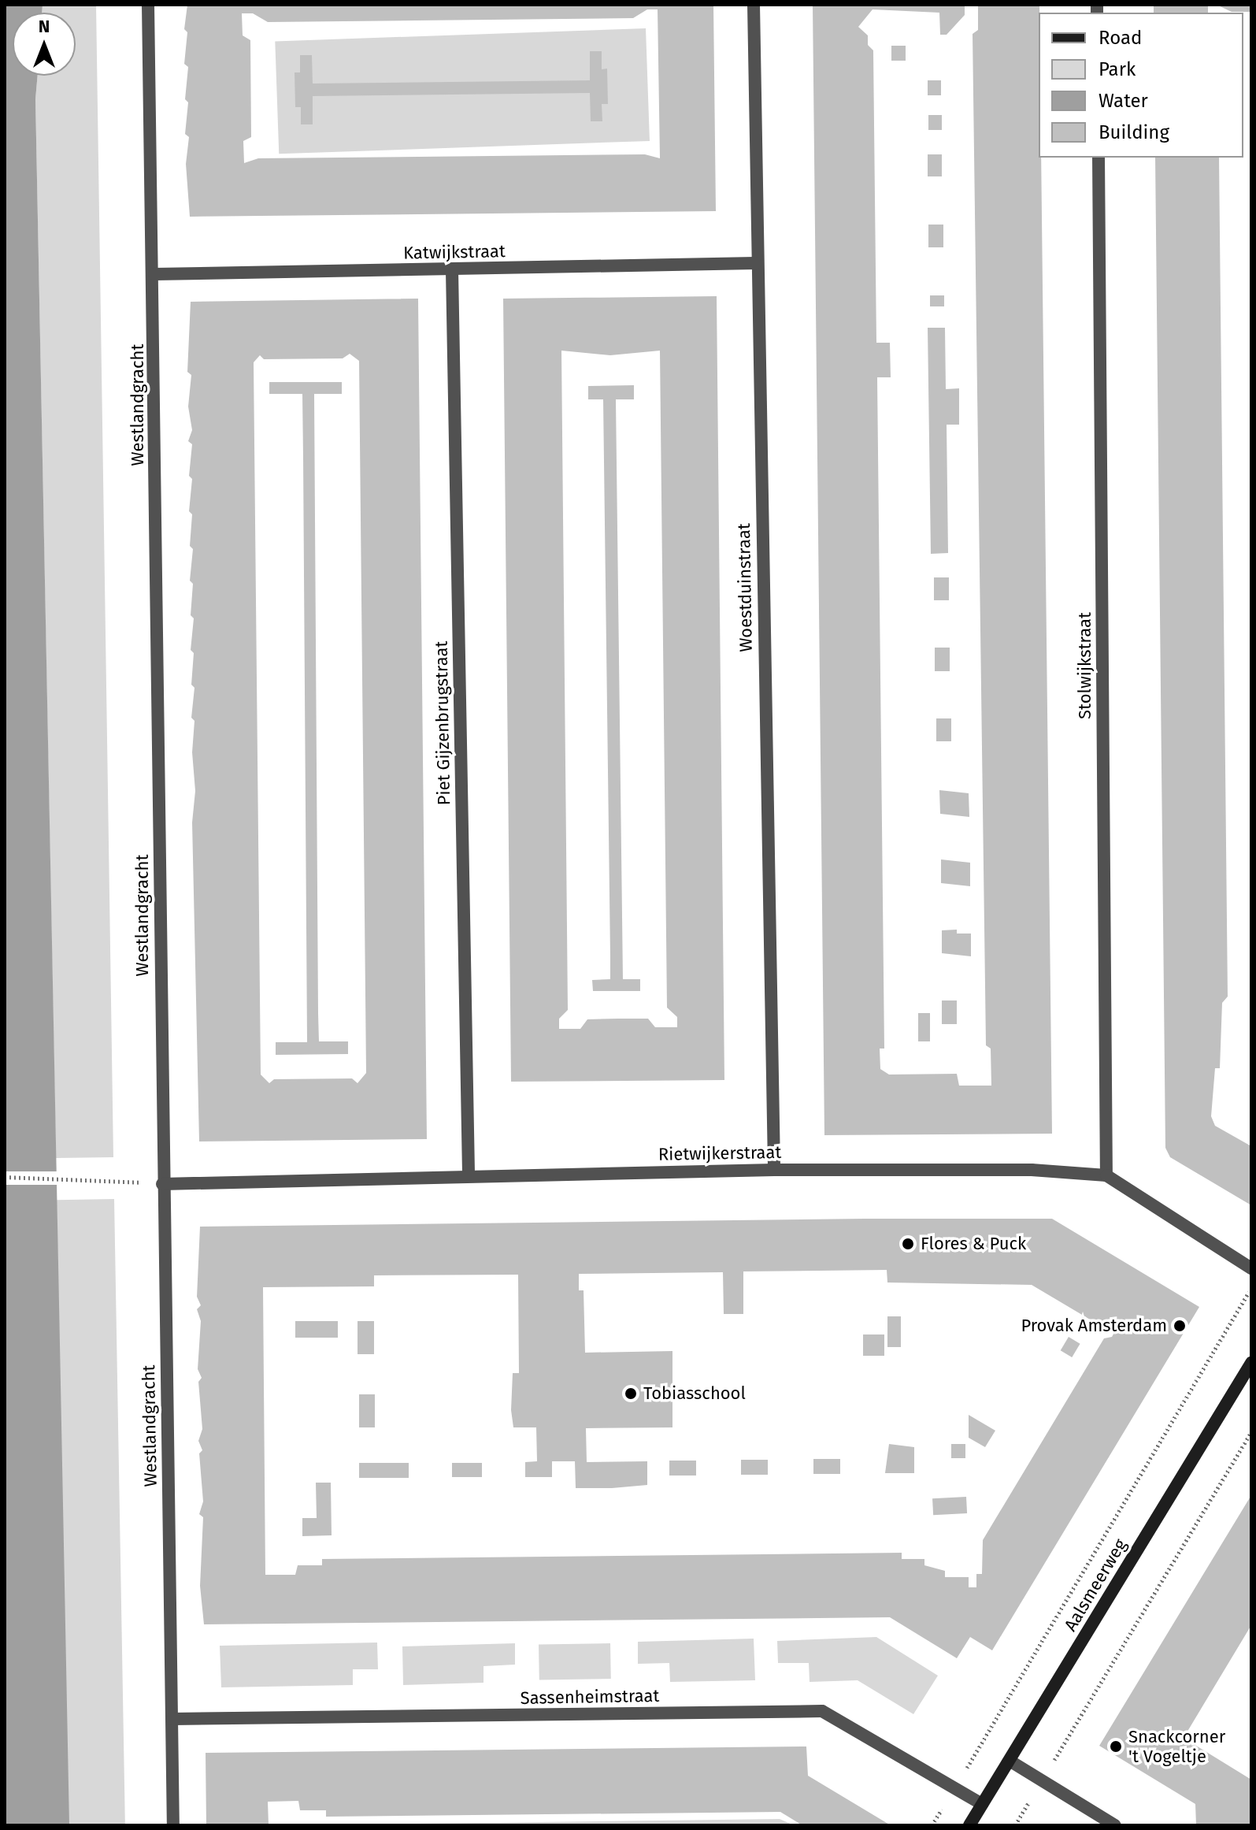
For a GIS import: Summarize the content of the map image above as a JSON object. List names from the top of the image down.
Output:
{
  "streets": {
    "main road": ["Aalsmeerweg"],
    "street": [
      "Katwijkstraat",
      "Westlandgracht",
      "Woestduinstraat",
      "Stolwijkstraat",
      "Piet Gijzenbrugstraat",
      "Rietwijkerstraat",
      "Sassenheimstraat"
    ]
  },
  "crossings": [
    ["Katwijkstraat", "Westlandgracht"],
    ["Katwijkstraat", "Woestduinstraat"],
    ["Katwijkstraat", "Piet Gijzenbrugstraat"],
    ["Westlandgracht", "Rietwijkerstraat"],
    ["Westlandgracht", "Sassenheimstraat"],
    ["Woestduinstraat", "Rietwijkerstraat"],
    ["Stolwijkstraat", "Rietwijkerstraat"],
    ["Piet Gijzenbrugstraat", "Rietwijkerstraat"],
    ["Aalsmeerweg", "Sassenheimstraat"]
  ],
  "places": [
    "Flores & Puck",
    "Provak Amsterdam",
    "Tobiasschool",
    "Snackcorner 't Vogeltje"
  ],
  "legend": [
    "Road",
    "Park",
    "Water",
    "Building"
  ],
  "north": "top"
}
